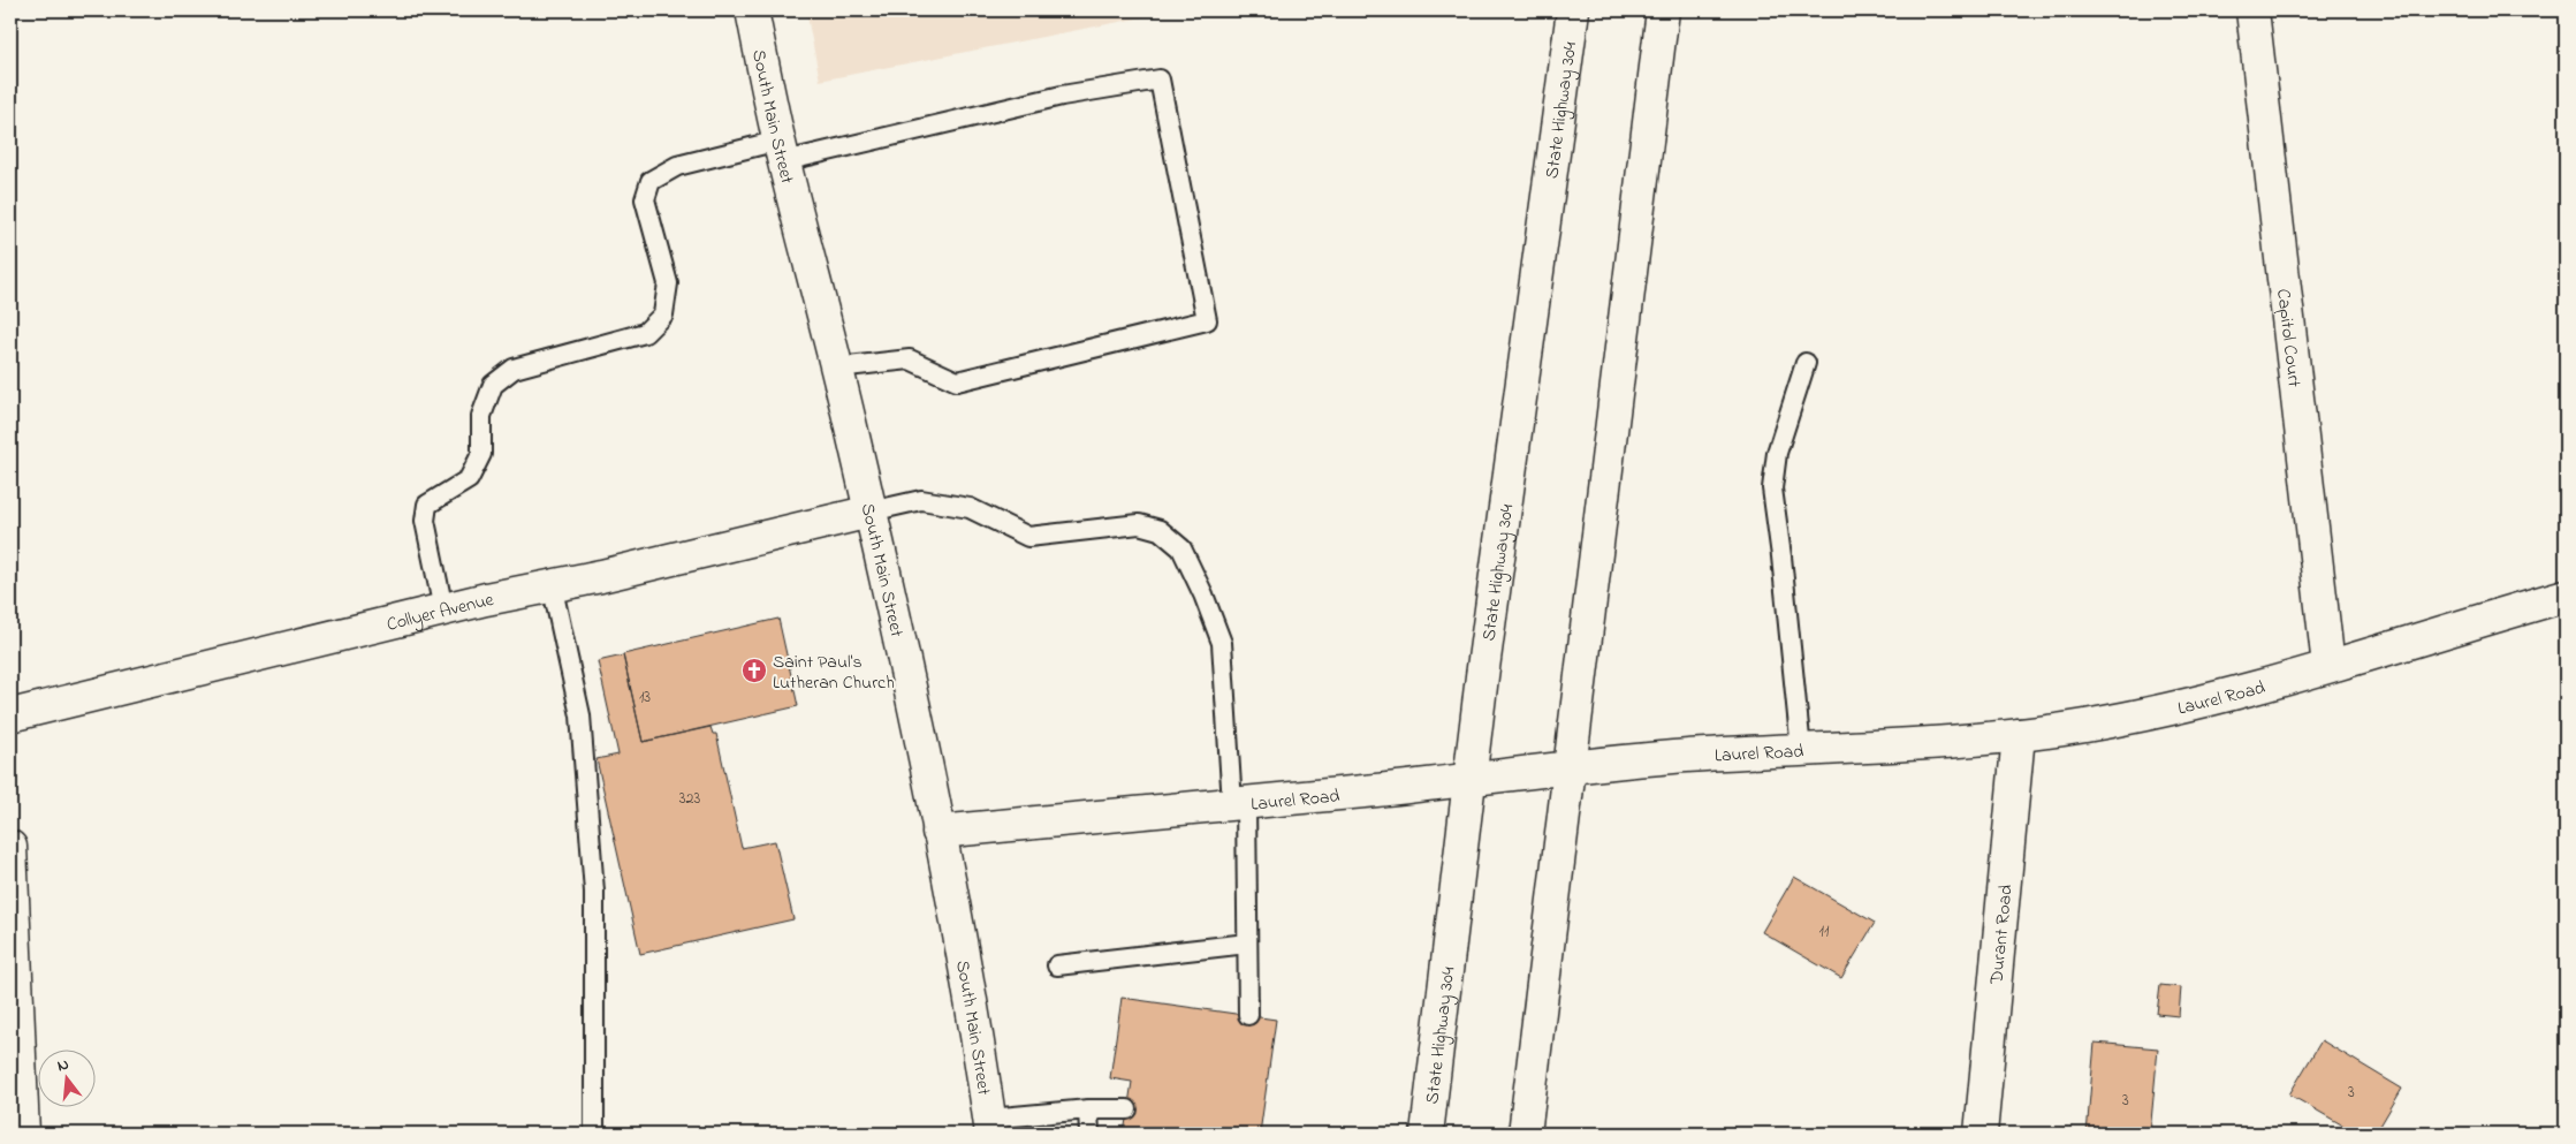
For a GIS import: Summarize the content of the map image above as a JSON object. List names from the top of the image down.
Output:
{
  "streets": {
    "street": [
      "State Highway 304",
      "South Main Street",
      "Capitol Court",
      "Collyer Avenue",
      "Laurel Road",
      "Durant Road"
    ]
  },
  "crossings": [
    ["State Highway 304", "Laurel Road"],
    ["South Main Street", "Collyer Avenue"],
    ["South Main Street", "Laurel Road"],
    ["Capitol Court", "Laurel Road"],
    ["Laurel Road", "Durant Road"]
  ],
  "places": {
    "church": ["Saint Paul's Lutheran Church"]
  },
  "house_numbers": [
    "13",
    "323",
    "11",
    "3",
    "3"
  ],
  "north": "top"
}
